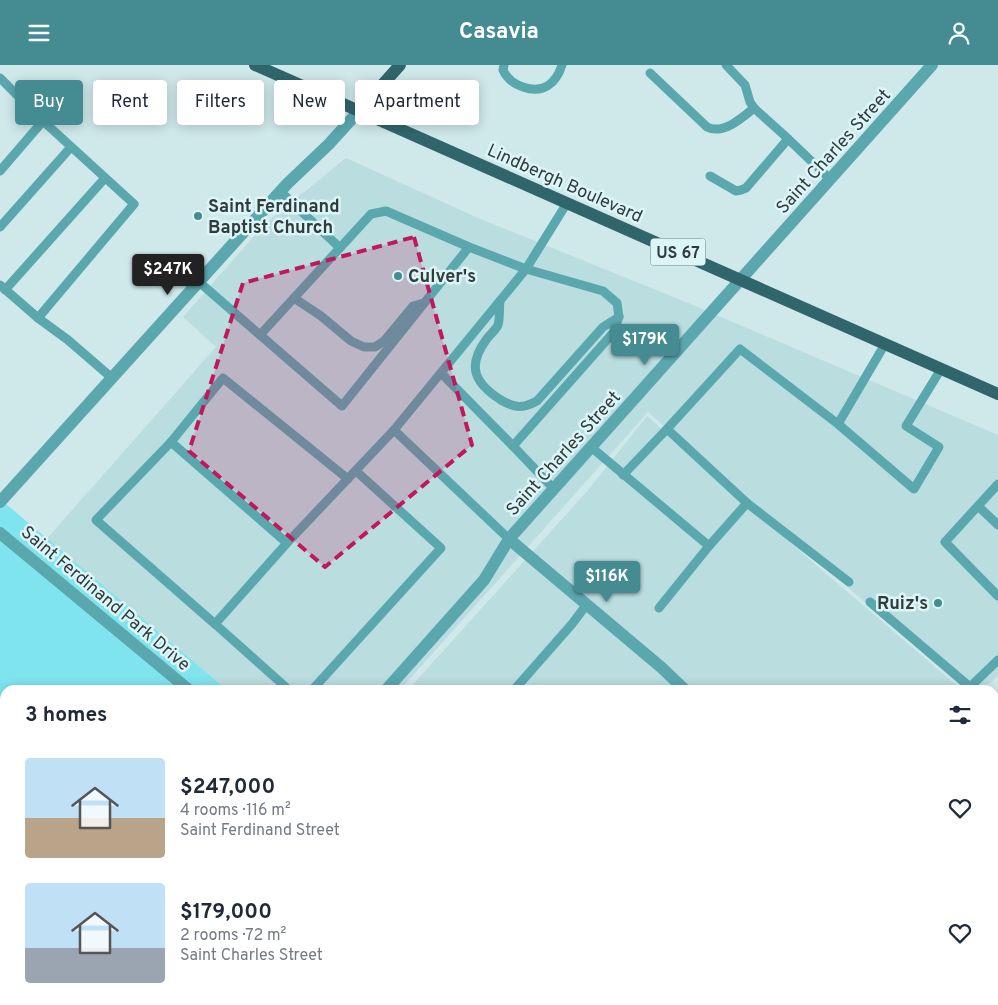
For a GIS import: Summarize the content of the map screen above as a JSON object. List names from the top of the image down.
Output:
{
  "streets": {
    "main road": ["Lindbergh Boulevard", "US 67"],
    "street": ["Saint Charles Street", "Saint Ferdinand Park Drive"]
  },
  "crossings": [
    ["Saint Charles Street", "Lindbergh Boulevard"]
  ],
  "places": ["Saint Ferdinand Baptist Church", "Culver's", "Ruiz's"],
  "page": {
    "header": "Casavia",
    "chip": [
      "Buy",
      "Rent",
      "Filters",
      "New",
      "Apartment"
    ],
    "price": ["$247K", "$179K", "$116K"],
    "heading": "3 homes",
    "list": [
      {
        "name": "$247,000",
        "note": "4 rooms · 116 m² · Saint Ferdinand Street"
      },
      {
        "name": "$179,000",
        "note": "2 rooms · 72 m² · Saint Charles Street"
      }
    ]
  }
}
